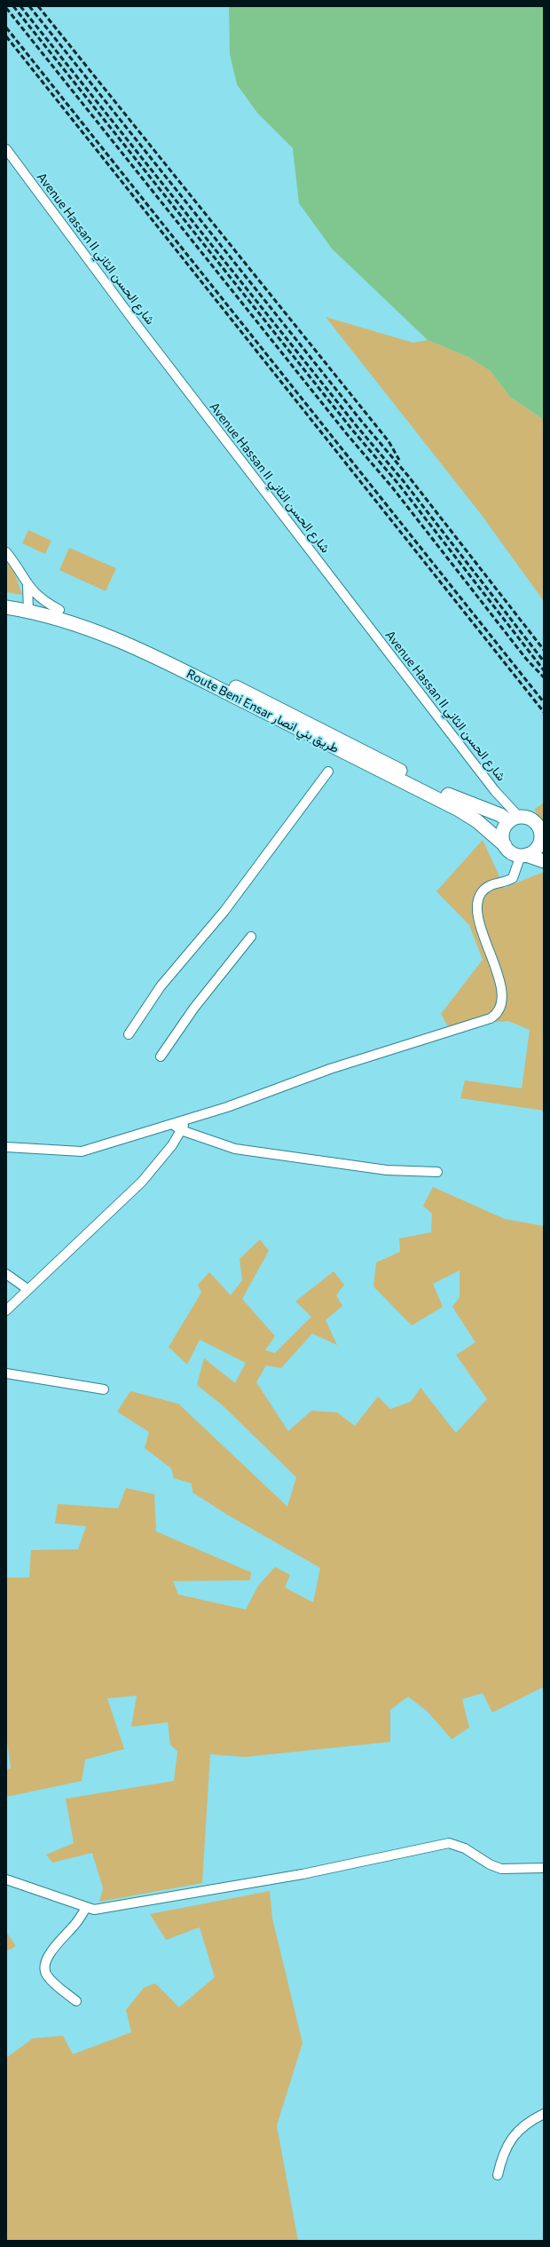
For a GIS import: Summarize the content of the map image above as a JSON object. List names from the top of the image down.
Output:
{
  "streets": {
    "highway": ["Route Beni Ensar طريق بني انصار"],
    "street": ["Avenue Hassan II شارع الحسن الثاني"]
  },
  "crossings": [
    ["Avenue Hassan II شارع الحسن الثاني", "Route Beni Ensar طريق بني انصار"]
  ]
}
